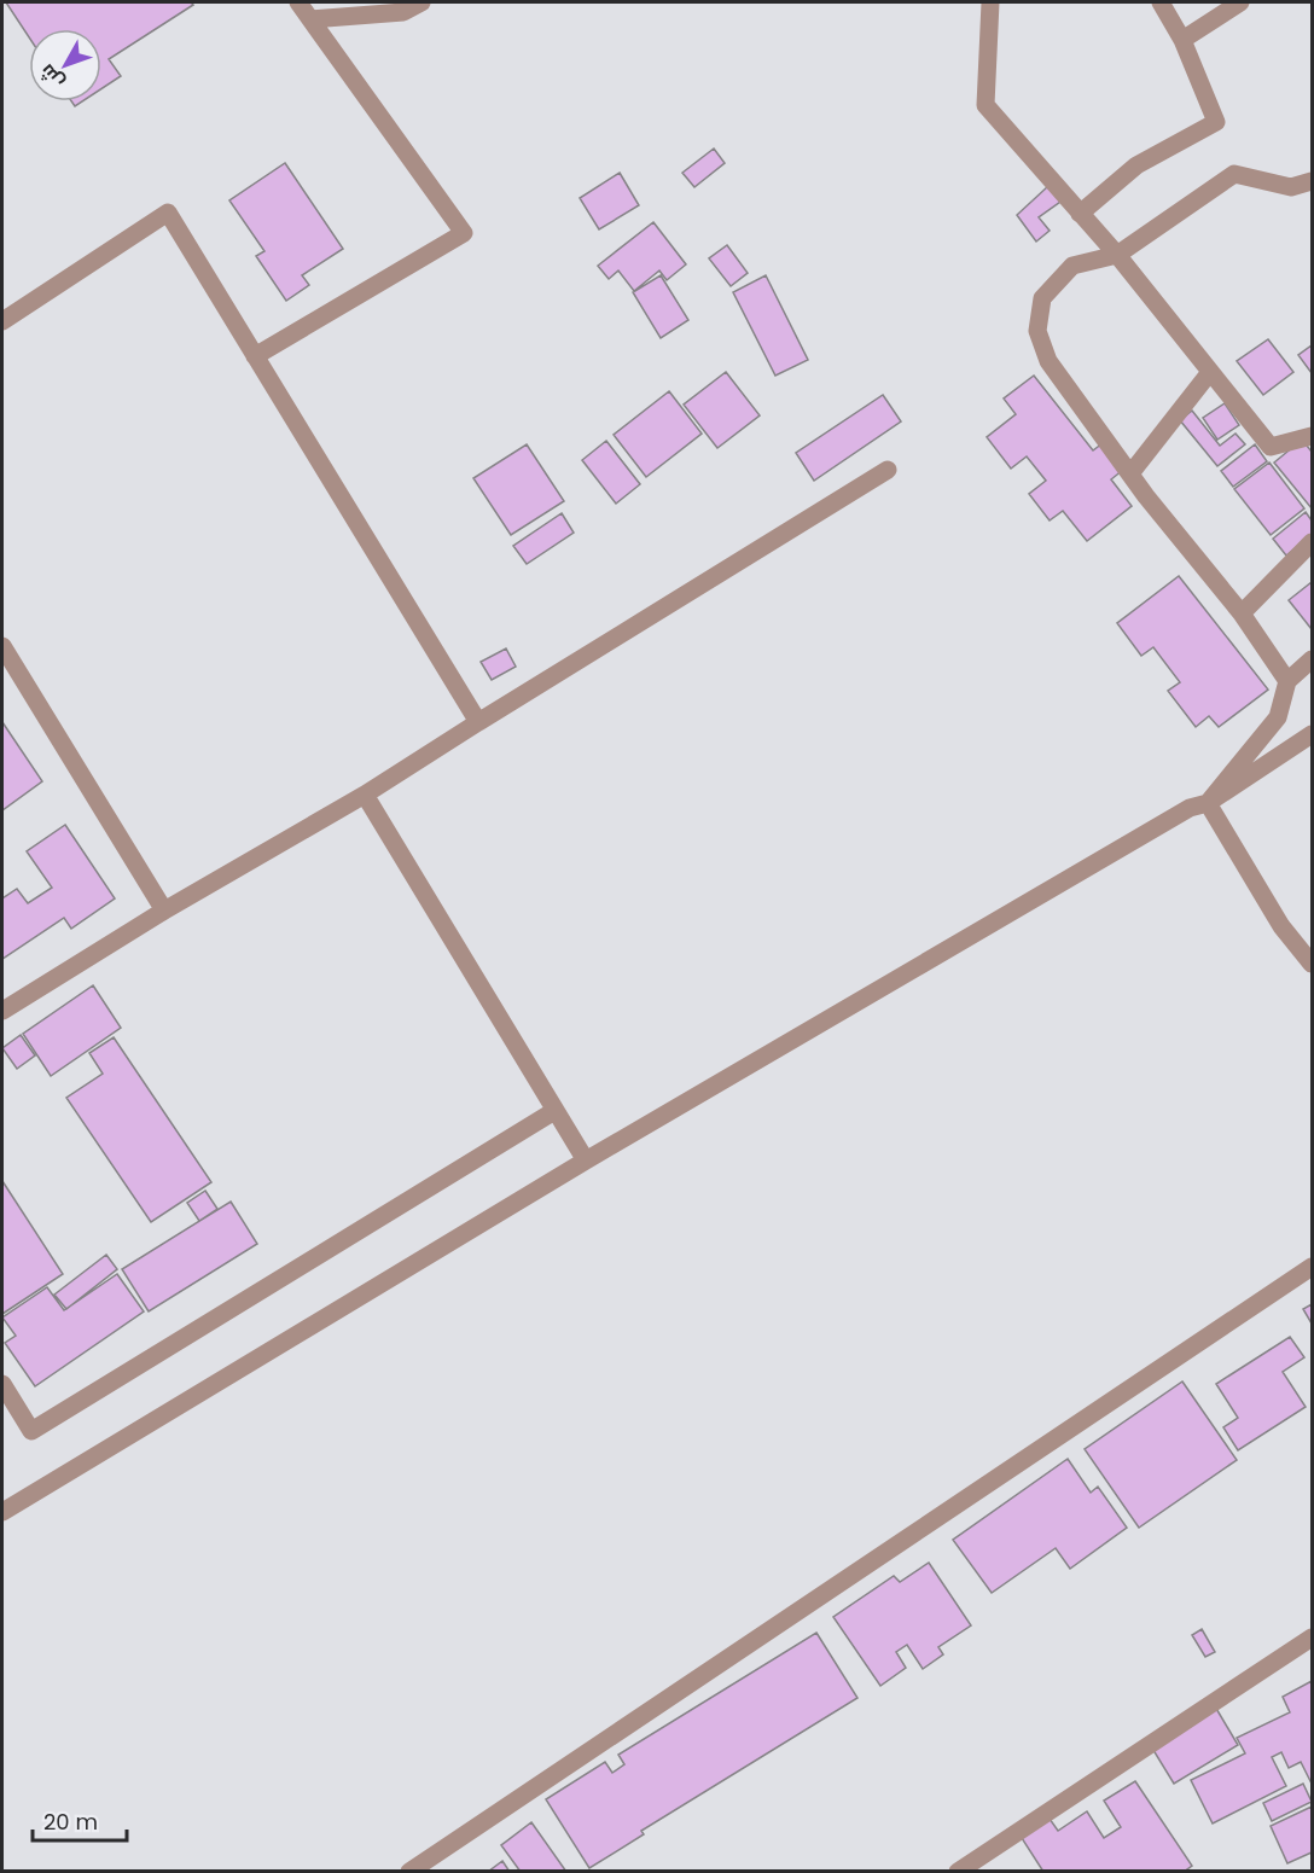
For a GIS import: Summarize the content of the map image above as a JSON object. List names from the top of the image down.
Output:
{
  "scale_bar": "20 m",
  "north": "bottom left"
}
